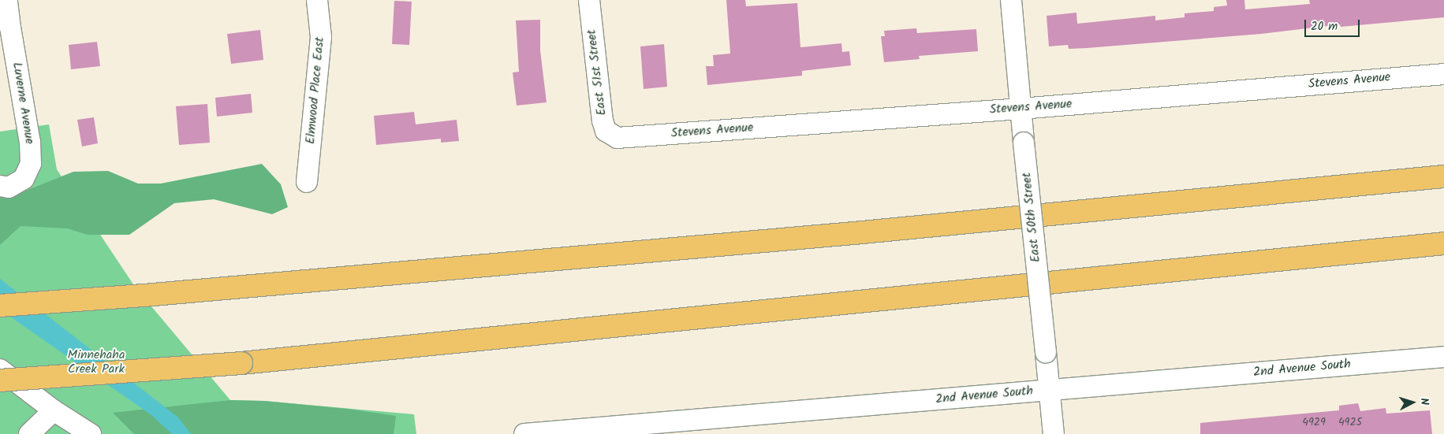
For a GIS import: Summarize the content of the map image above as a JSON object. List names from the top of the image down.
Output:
{
  "streets": {
    "street": [
      "East 51st Street",
      "Stevens Avenue",
      "Elmwood Place East",
      "Luverne Avenue",
      "East 50th Street",
      "2nd Avenue South"
    ]
  },
  "crossings": [
    ["East 51st Street", "Stevens Avenue"],
    ["Stevens Avenue", "East 50th Street"],
    ["East 50th Street", "2nd Avenue South"]
  ],
  "parks": ["Minnehaha Creek Park"],
  "house_numbers": ["4929", "4925"],
  "scale_bar": "20 m",
  "north": "right"
}
